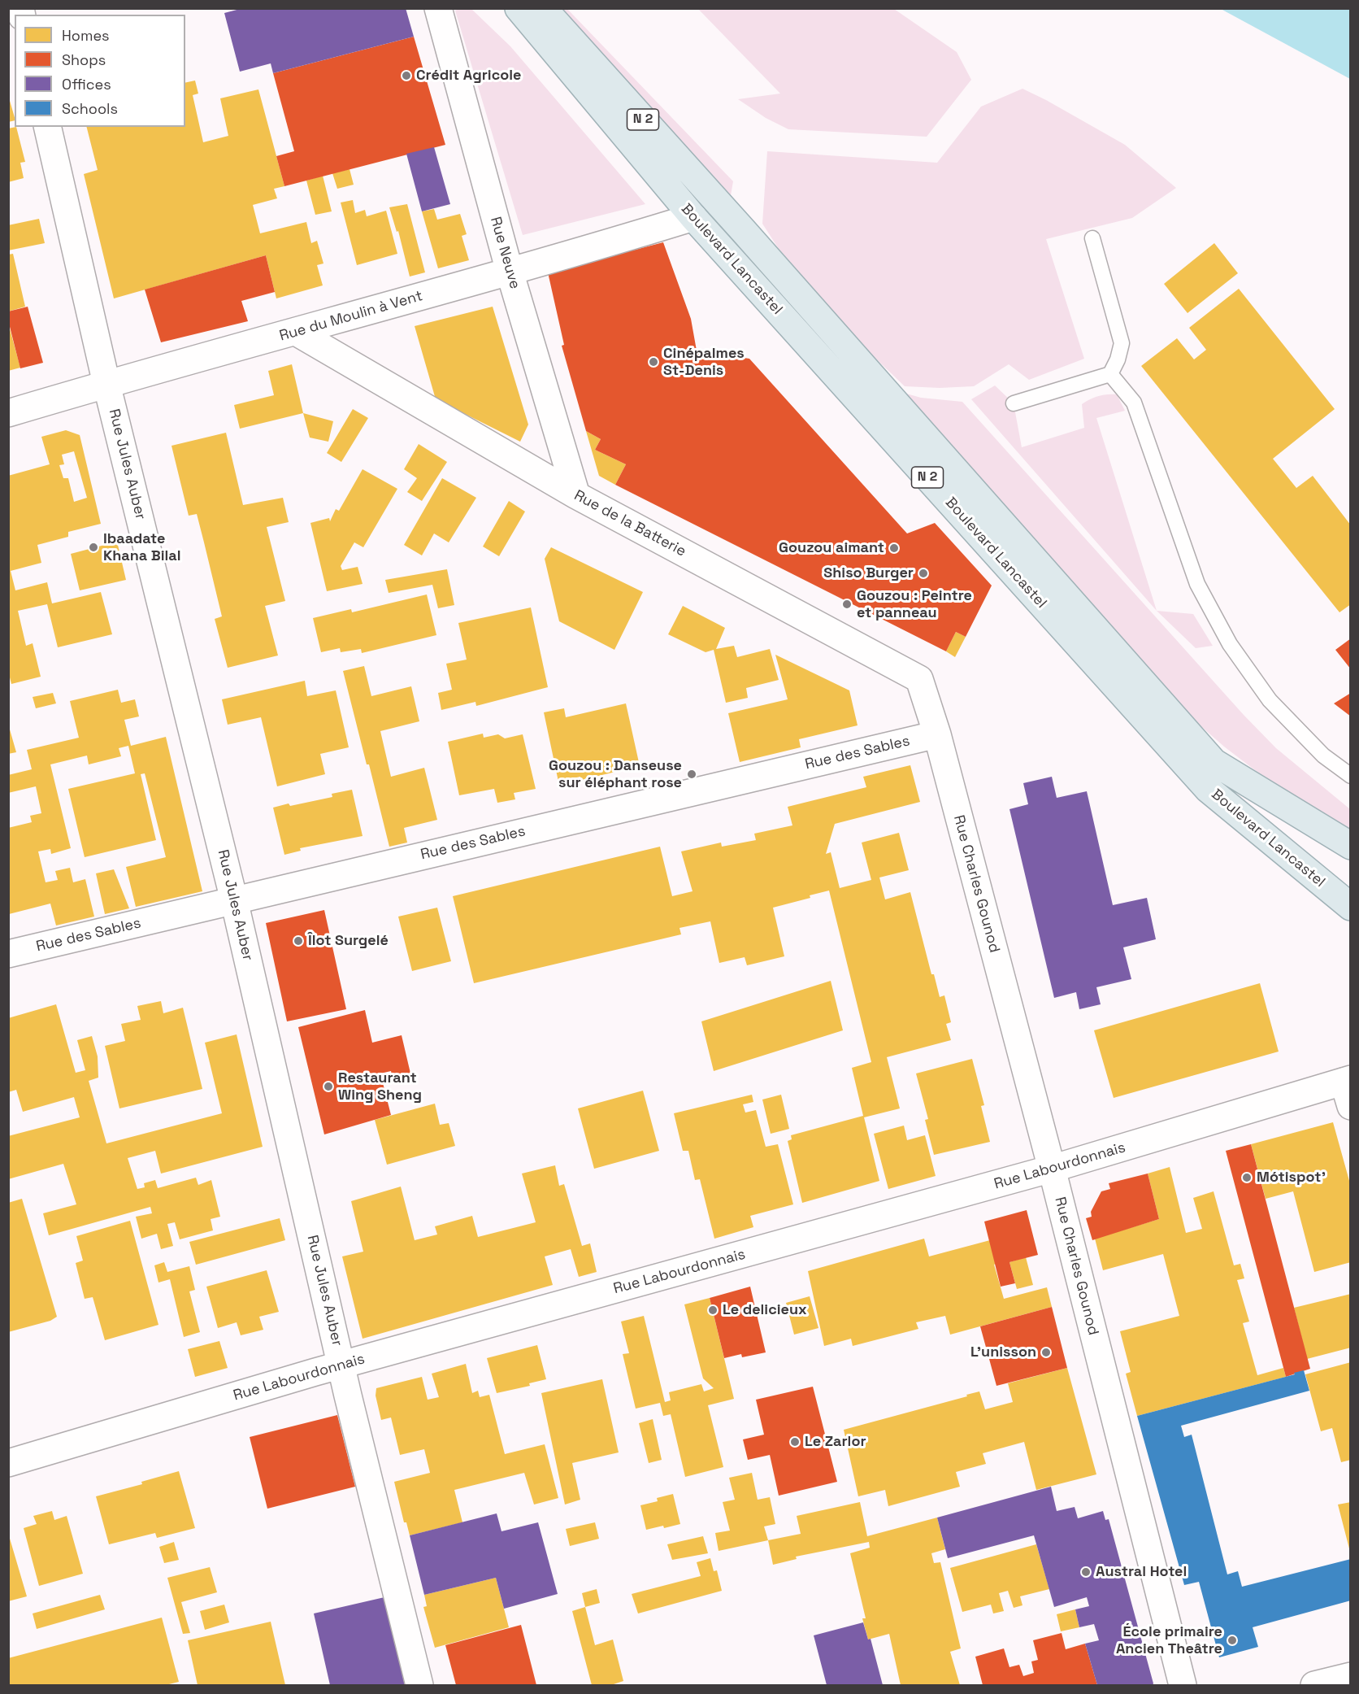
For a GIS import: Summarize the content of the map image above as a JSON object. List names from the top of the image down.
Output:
{
  "streets": {
    "main road": ["N 2", "Boulevard Lancastel"],
    "street": [
      "Rue Neuve",
      "Rue du Moulin à Vent",
      "Rue Jules Auber",
      "Rue de la Batterie",
      "Rue des Sables",
      "Rue Charles Gounod",
      "Rue Labourdonnais"
    ]
  },
  "crossings": [
    ["Rue Neuve", "Rue du Moulin à Vent"],
    ["Rue Neuve", "Rue de la Batterie"],
    ["Boulevard Lancastel", "Rue du Moulin à Vent"],
    ["Rue du Moulin à Vent", "Rue Jules Auber"],
    ["Rue du Moulin à Vent", "Rue de la Batterie"],
    ["Rue Jules Auber", "Rue des Sables"],
    ["Rue Jules Auber", "Rue Labourdonnais"],
    ["Rue de la Batterie", "Rue des Sables"],
    ["Rue de la Batterie", "Rue Charles Gounod"],
    ["Rue des Sables", "Rue Charles Gounod"],
    ["Rue Charles Gounod", "Rue Labourdonnais"]
  ],
  "places": [
    "Crédit Agricole",
    "Cinépalmes St-Denis",
    "Ibaadate Khana Bilal",
    "Gouzou aimant",
    "Shiso Burger",
    "Gouzou : Peintre et panneau",
    "Gouzou : Danseuse sur éléphant rose",
    "Îlot Surgelé",
    "Restaurant Wing Sheng",
    "Mótispot'",
    "Le delicieux",
    "L'unisson",
    "Le Zarlor",
    "Austral Hotel",
    "École primaire Ancien Theâtre"
  ],
  "legend": [
    "Homes",
    "Shops",
    "Offices",
    "Schools"
  ]
}
